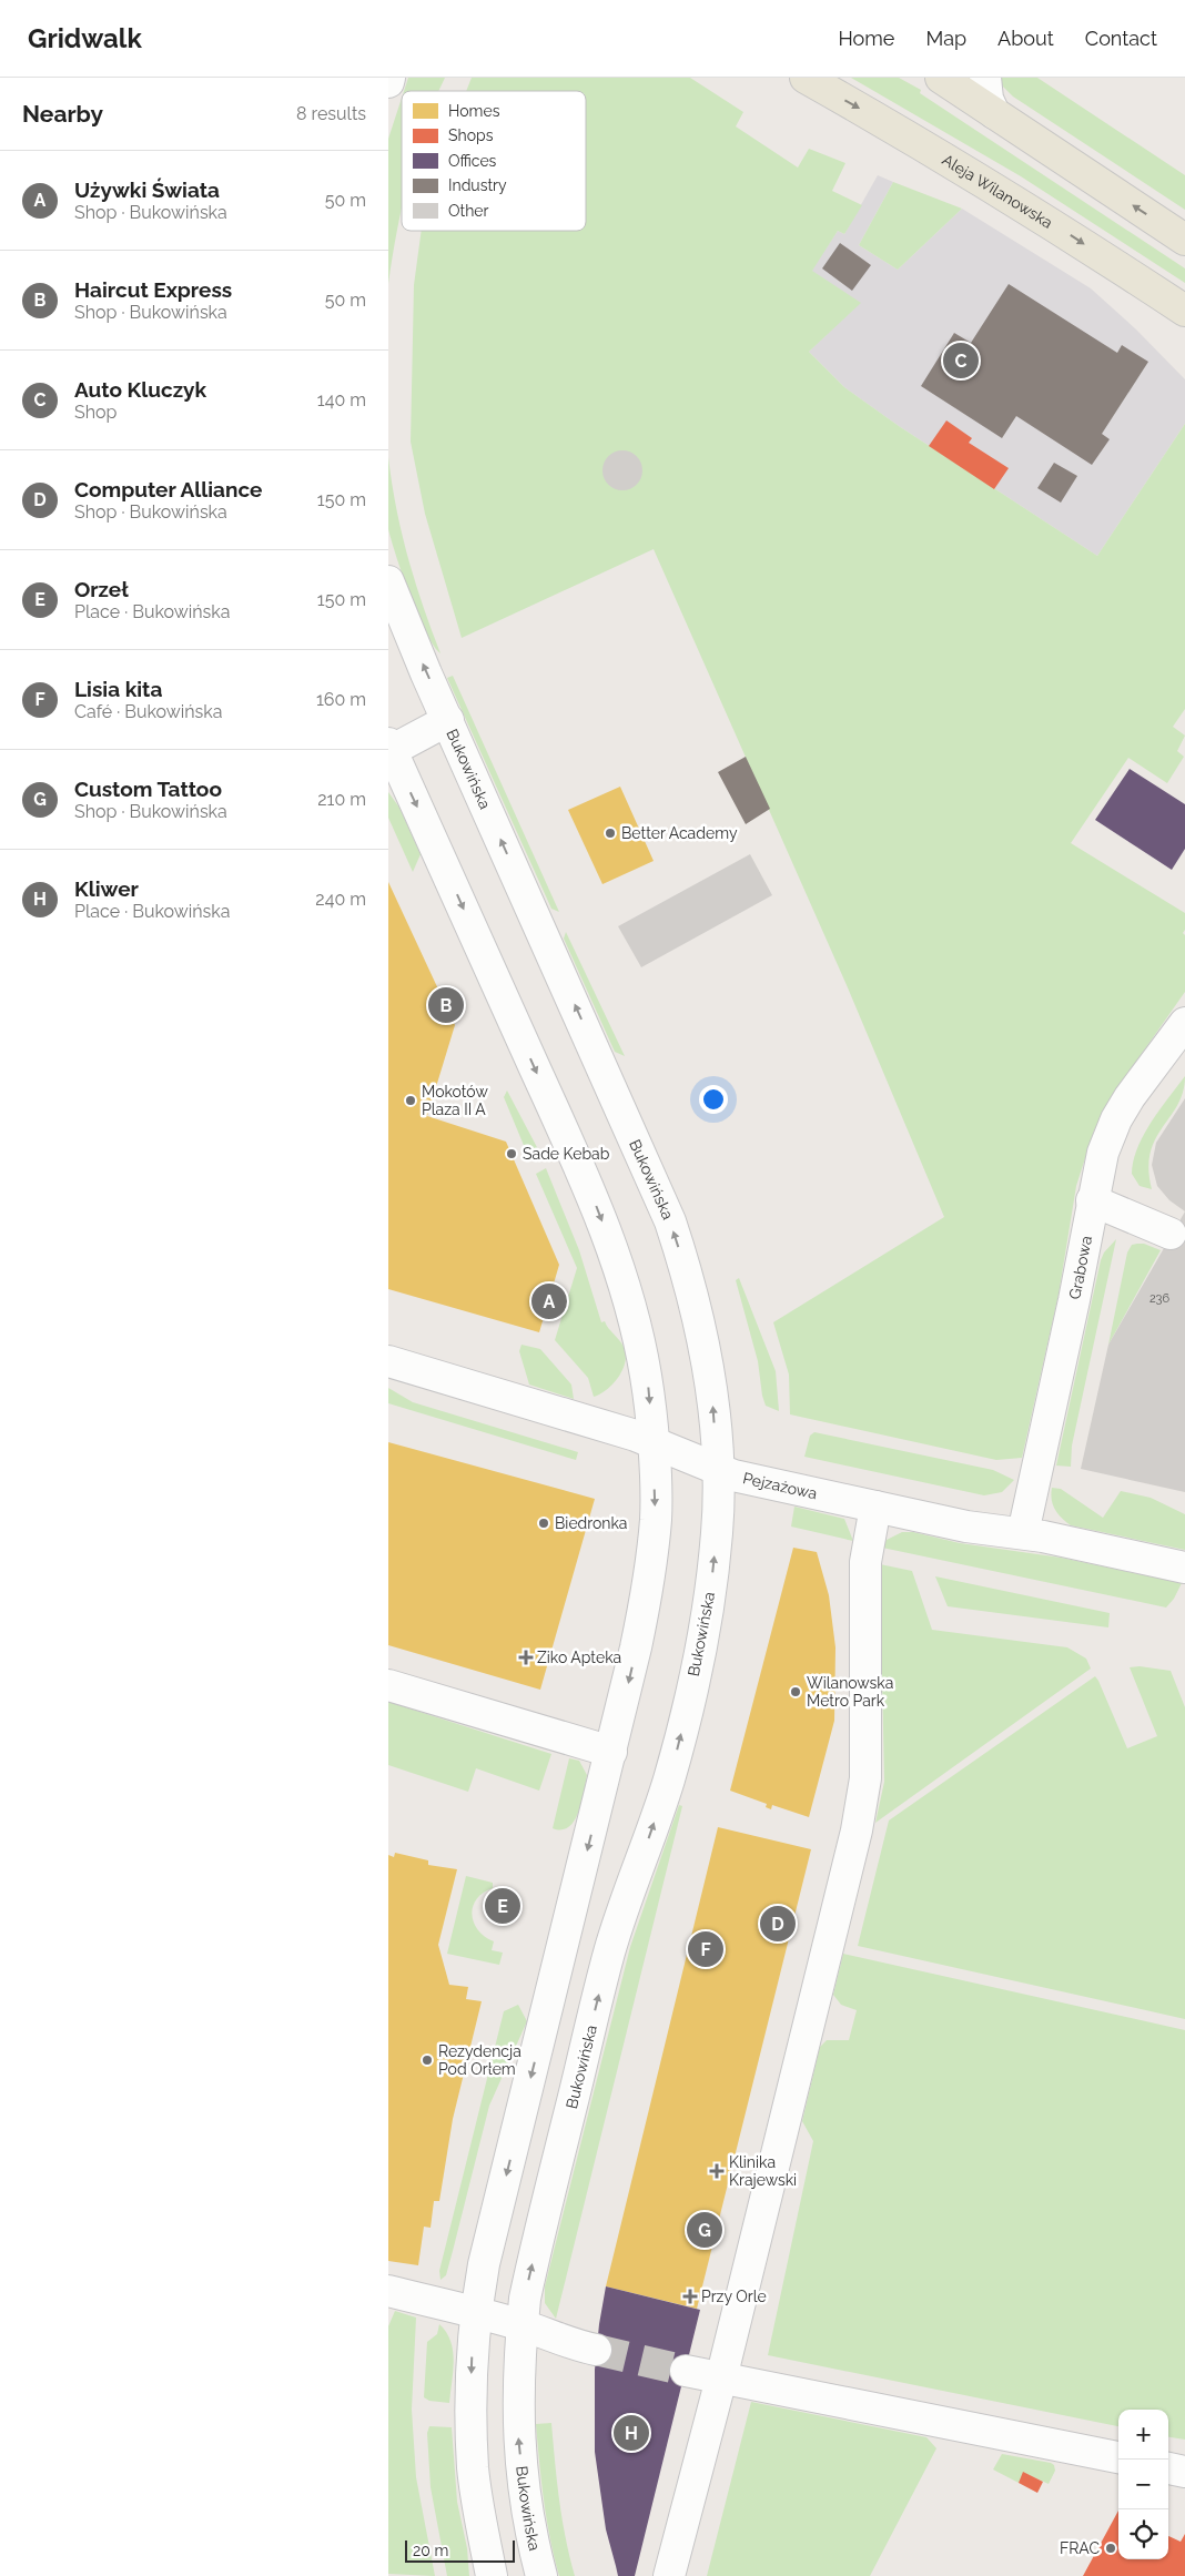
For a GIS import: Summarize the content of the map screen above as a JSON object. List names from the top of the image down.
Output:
{
  "streets": {
    "main road": ["Aleja Wilanowska"],
    "street": ["Bukowińska", "Grabowa", "Pejzażowa"]
  },
  "crossings": [
    ["Bukowińska", "Pejzażowa"],
    ["Grabowa", "Pejzażowa"]
  ],
  "places": {
    "other": [
      "Better Academy",
      "Mokotów Plaza II A",
      "Sade Kebab",
      "Biedronka",
      "Wilanowska Metro Park",
      "Rezydencja Pod Orłem",
      "FRAC"
    ],
    "health": ["Ziko Apteka", "Klinika Krajewski", "Przy Orle"]
  },
  "house_numbers": ["236"],
  "legend": [
    "Homes",
    "Shops",
    "Offices",
    "Industry",
    "Other"
  ],
  "scale_bar": "20 m",
  "page": {
    "header": "Gridwalk",
    "nav": [
      "Home",
      "Map",
      "About",
      "Contact"
    ],
    "heading": ["Nearby", "8 results"],
    "list": [
      {
        "mark": "A",
        "name": "Używki Świata",
        "note": "Shop · Bukowińska",
        "value": "50 m"
      },
      {
        "mark": "B",
        "name": "Haircut Express",
        "note": "Shop · Bukowińska",
        "value": "50 m"
      },
      {
        "mark": "C",
        "name": "Auto Kluczyk",
        "note": "Shop",
        "value": "140 m"
      },
      {
        "mark": "D",
        "name": "Computer Alliance",
        "note": "Shop · Bukowińska",
        "value": "150 m"
      },
      {
        "mark": "E",
        "name": "Orzeł",
        "note": "Place · Bukowińska",
        "value": "150 m"
      },
      {
        "mark": "F",
        "name": "Lisia kita",
        "note": "Café · Bukowińska",
        "value": "160 m"
      },
      {
        "mark": "G",
        "name": "Custom Tattoo",
        "note": "Shop · Bukowińska",
        "value": "210 m"
      },
      {
        "mark": "H",
        "name": "Kliwer",
        "note": "Place · Bukowińska",
        "value": "240 m"
      }
    ],
    "pins": [
      "C",
      "B",
      "A",
      "E",
      "D",
      "F",
      "G",
      "H"
    ],
    "map_buttons": ["+", "−"],
    "scale": "20 m"
  }
}
